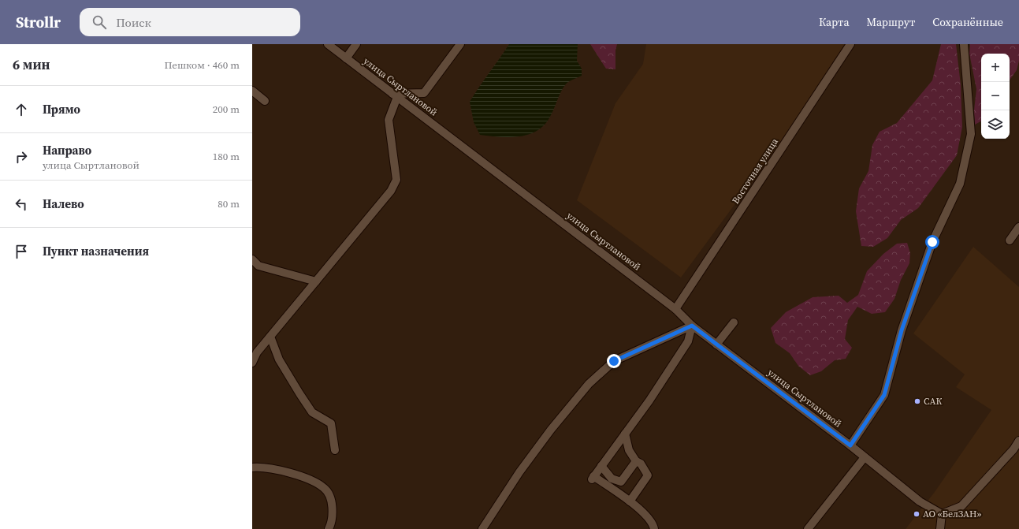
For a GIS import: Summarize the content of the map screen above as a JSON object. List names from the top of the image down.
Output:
{
  "streets": {
    "street": ["улица Сыртлановой", "Восточная улица"]
  },
  "crossings": [
    ["улица Сыртлановой", "Восточная улица"]
  ],
  "places": ["САК", "АО «БелЗАН»"],
  "page": {
    "header": "Strollr",
    "search": "Поиск",
    "nav": ["Карта", "Маршрут", "Сохранённые"],
    "heading": ["6 мин", "Пешком · 460 m"],
    "map_buttons": ["+", "−"],
    "list": [
      ["Прямо", "200 m"],
      ["Направо", "улица Сыртлановой", "180 m"],
      ["Налево", "80 m"],
      "Пункт назначения"
    ]
  }
}
